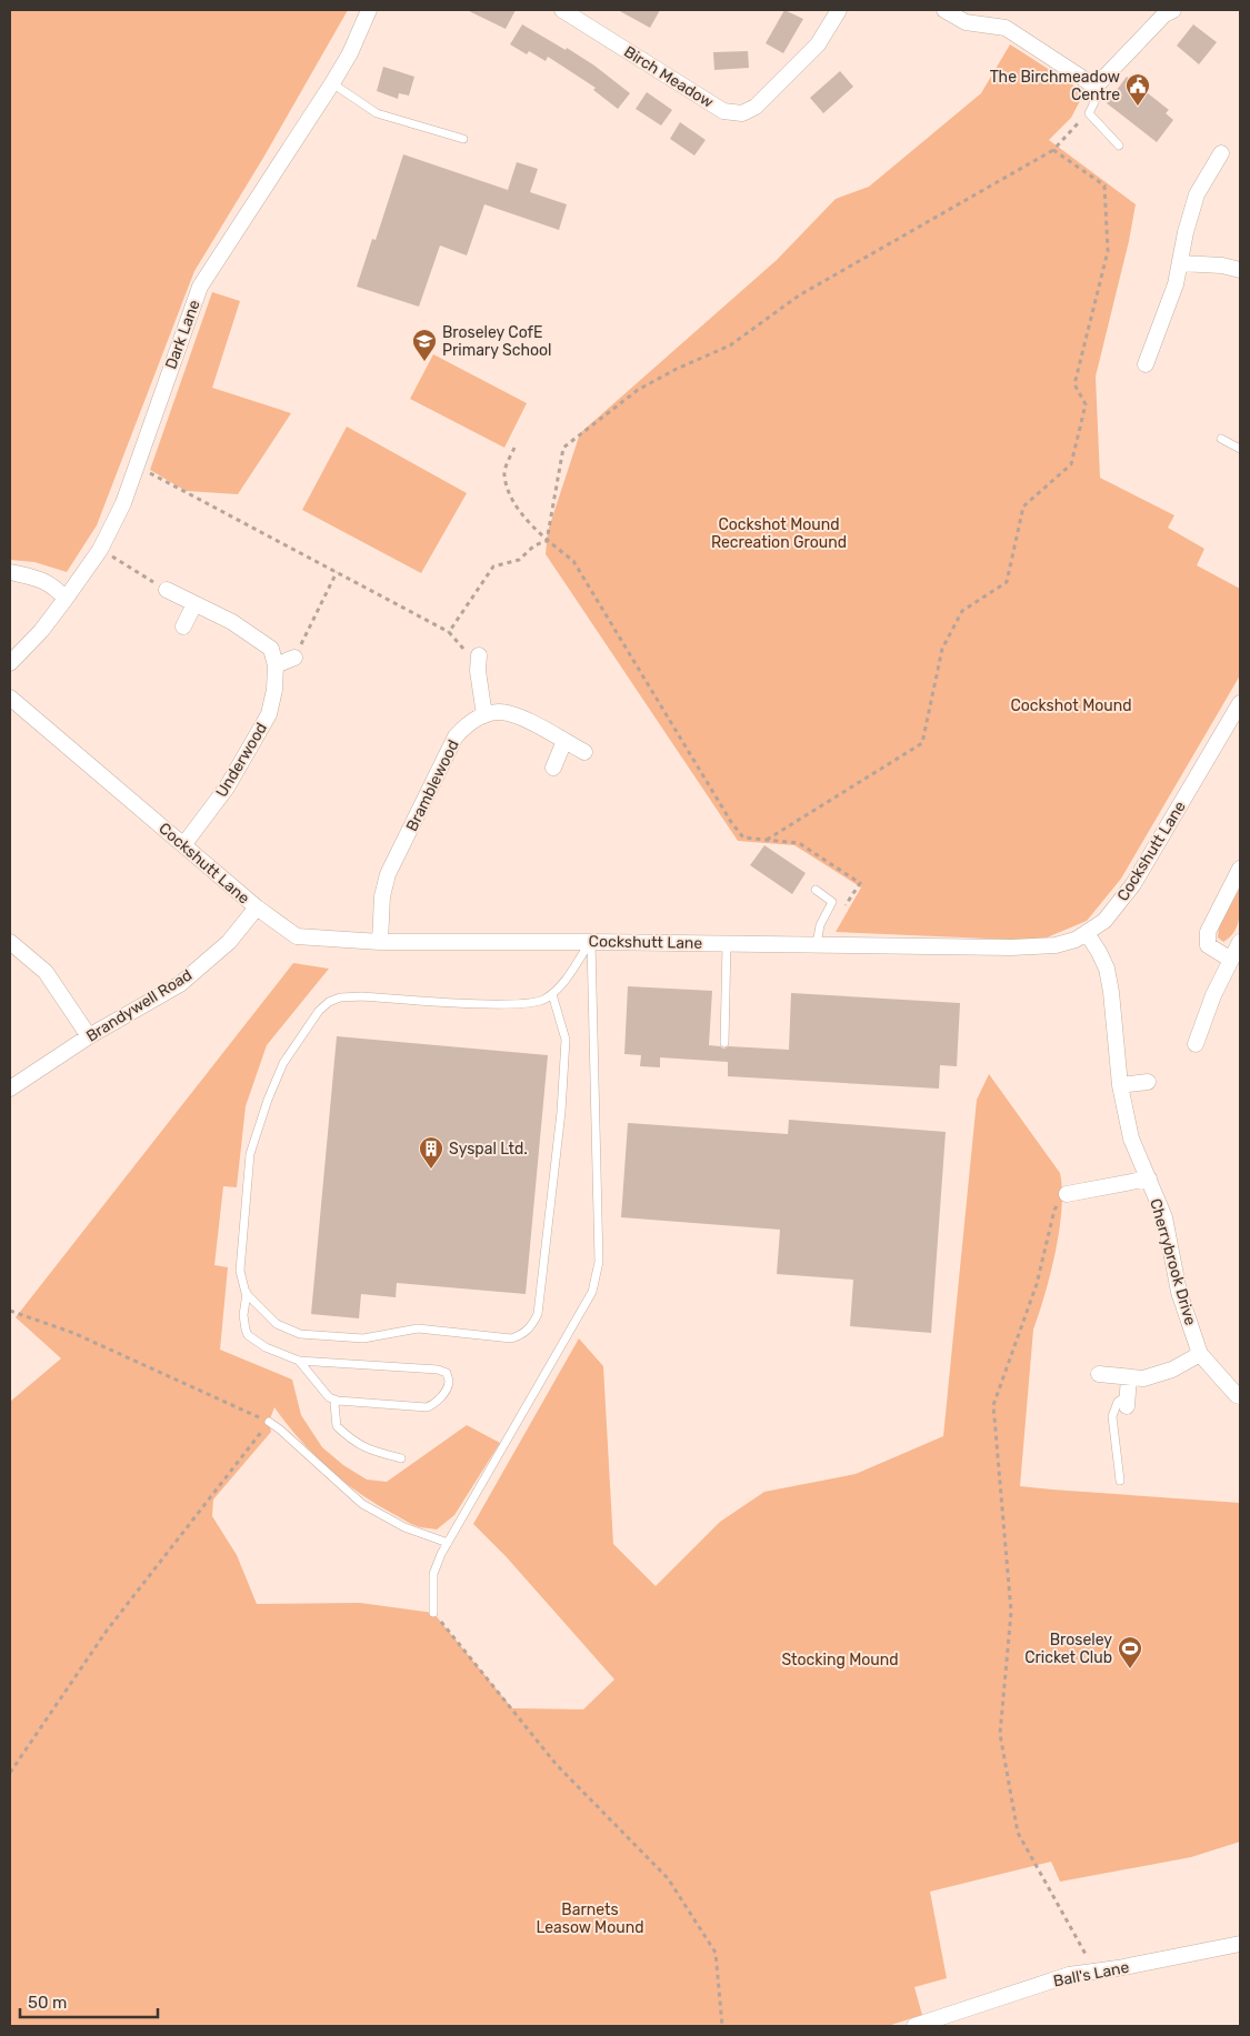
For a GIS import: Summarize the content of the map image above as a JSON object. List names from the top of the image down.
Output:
{
  "streets": {
    "street": [
      "Birch Meadow",
      "Dark Lane",
      "Underwood",
      "Bramblewood",
      "Cockshutt Lane",
      "Brandywell Road",
      "Cherrybrook Drive",
      "Ball's Lane"
    ]
  },
  "crossings": [
    ["Underwood", "Cockshutt Lane"],
    ["Bramblewood", "Cockshutt Lane"],
    ["Cockshutt Lane", "Brandywell Road"],
    ["Cockshutt Lane", "Cherrybrook Drive"]
  ],
  "parks": [
    "Cockshot Mound Recreation Ground",
    "Cockshot Mound",
    "Stocking Mound",
    "Barnets Leasow Mound"
  ],
  "places": {
    "public building": ["The Birchmeadow Centre"],
    "school or university": ["Broseley CofE Primary School"],
    "building": ["Syspal Ltd."],
    "sports": ["Broseley Cricket Club"]
  },
  "scale_bar": "50 m"
}
